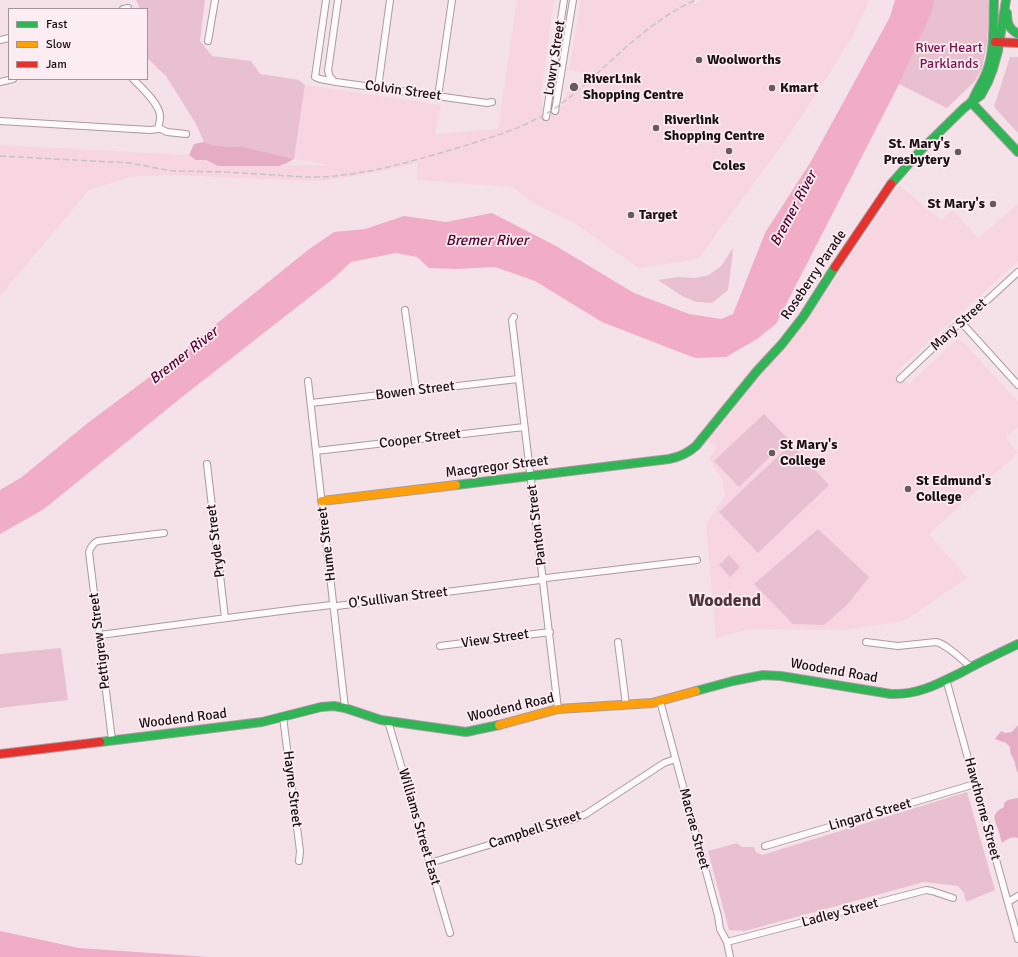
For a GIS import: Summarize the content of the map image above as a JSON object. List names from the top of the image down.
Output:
{
  "streets": {
    "street": [
      "Lowry Street",
      "Colvin Street",
      "Roseberry Parade",
      "Mary Street",
      "Bowen Street",
      "Cooper Street",
      "Macgregor Street",
      "Panton Street",
      "Pryde Street",
      "Hume Street",
      "O'Sullivan Street",
      "View Street",
      "Pettigrew Street",
      "Woodend Road",
      "Hayne Street",
      "Hawthorne Street",
      "Lingard Street",
      "Williams Street East",
      "Macrae Street",
      "Campbell Street",
      "Ladley Street"
    ]
  },
  "crossings": [
    ["Roseberry Parade", "Macgregor Street"],
    ["Bowen Street", "Panton Street"],
    ["Bowen Street", "Hume Street"],
    ["Cooper Street", "Panton Street"],
    ["Cooper Street", "Hume Street"],
    ["Macgregor Street", "Panton Street"],
    ["Macgregor Street", "Hume Street"],
    ["Panton Street", "O'Sullivan Street"],
    ["Panton Street", "View Street"],
    ["Panton Street", "Woodend Road"],
    ["Pryde Street", "O'Sullivan Street"],
    ["Hume Street", "O'Sullivan Street"],
    ["Hume Street", "Woodend Road"],
    ["O'Sullivan Street", "Pettigrew Street"],
    ["Pettigrew Street", "Woodend Road"],
    ["Woodend Road", "Hayne Street"],
    ["Woodend Road", "Hawthorne Street"],
    ["Woodend Road", "Williams Street East"],
    ["Woodend Road", "Macrae Street"],
    ["Hawthorne Street", "Lingard Street"],
    ["Williams Street East", "Campbell Street"],
    ["Macrae Street", "Campbell Street"],
    ["Macrae Street", "Ladley Street"]
  ],
  "districts": ["Woodend"],
  "water": ["Bremer River"],
  "parks": ["River Heart Parklands"],
  "places": [
    "Woolworths",
    "RiverLink Shopping Centre",
    "Kmart",
    "Riverlink Shopping Centre",
    "Coles",
    "St. Mary's Presbytery",
    "St Mary's",
    "Target",
    "St Mary's College",
    "St Edmund's College"
  ],
  "legend": ["Fast", "Slow", "Jam"]
}
